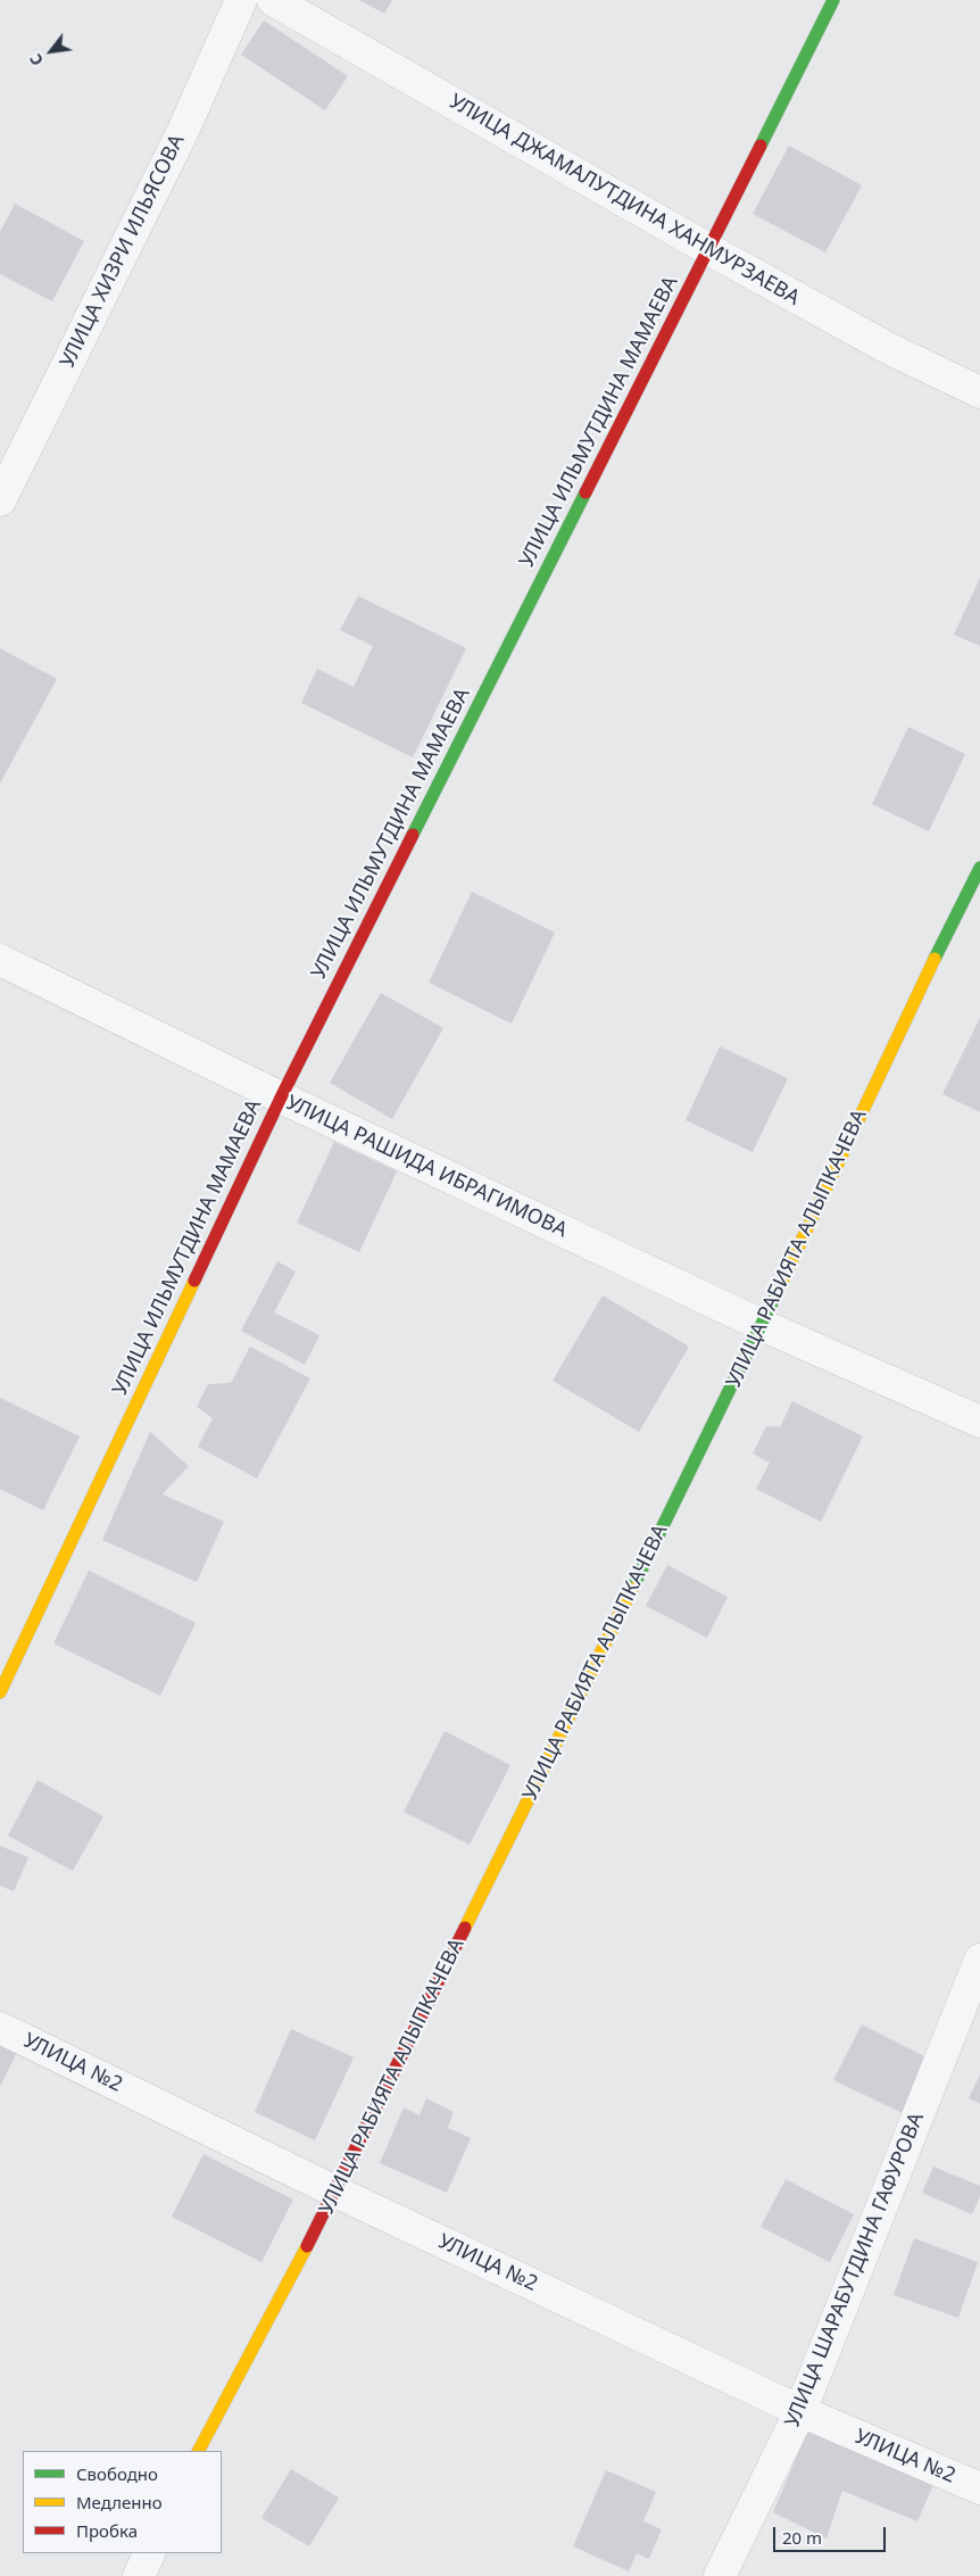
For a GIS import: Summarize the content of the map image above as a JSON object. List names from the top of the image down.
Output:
{
  "streets": {
    "street": [
      "УЛИЦА ДЖАМАЛУТДИНА ХАНМУРЗАЕВА",
      "УЛИЦА ХИЗРИ ИЛЬЯСОВА",
      "УЛИЦА ИЛЬМУТДИНА МАМАЕВА",
      "УЛИЦА РАШИДА ИБРАГИМОВА",
      "УЛИЦА РАБИЯТА АЛЫПКАЧЕВА",
      "УЛИЦА №2",
      "УЛИЦА ШАРАБУТДИНА ГАФУРОВА"
    ]
  },
  "crossings": [
    ["УЛИЦА ДЖАМАЛУТДИНА ХАНМУРЗАЕВА", "УЛИЦА ИЛЬМУТДИНА МАМАЕВА"],
    ["УЛИЦА ИЛЬМУТДИНА МАМАЕВА", "УЛИЦА РАШИДА ИБРАГИМОВА"],
    ["УЛИЦА РАШИДА ИБРАГИМОВА", "УЛИЦА РАБИЯТА АЛЫПКАЧЕВА"],
    ["УЛИЦА РАБИЯТА АЛЫПКАЧЕВА", "УЛИЦА №2"],
    ["УЛИЦА №2", "УЛИЦА ШАРАБУТДИНА ГАФУРОВА"]
  ],
  "legend": ["Свободно", "Медленно", "Пробка"],
  "scale_bar": "20 m",
  "north": "bottom left"
}
